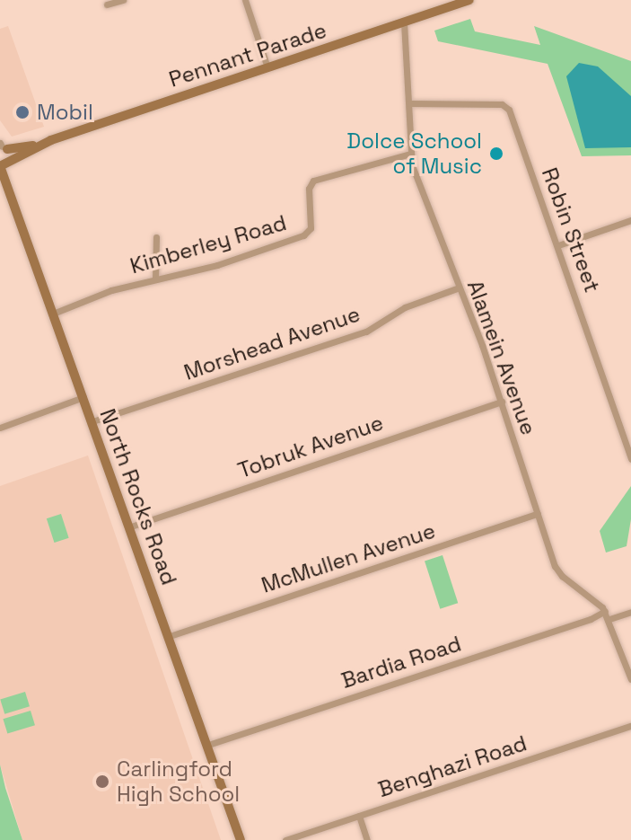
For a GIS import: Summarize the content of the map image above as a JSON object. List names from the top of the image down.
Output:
{
  "streets": {
    "street": [
      "Pennant Parade",
      "Robin Street",
      "Kimberley Road",
      "Morshead Avenue",
      "Alamein Avenue",
      "Tobruk Avenue",
      "North Rocks Road",
      "McMullen Avenue",
      "Bardia Road",
      "Benghazi Road"
    ]
  },
  "crossings": [
    ["Pennant Parade", "Alamein Avenue"],
    ["Pennant Parade", "North Rocks Road"],
    ["Robin Street", "Alamein Avenue"],
    ["Kimberley Road", "Alamein Avenue"],
    ["Kimberley Road", "North Rocks Road"],
    ["Morshead Avenue", "Alamein Avenue"],
    ["Morshead Avenue", "North Rocks Road"],
    ["Alamein Avenue", "Tobruk Avenue"],
    ["Alamein Avenue", "McMullen Avenue"],
    ["Alamein Avenue", "Bardia Road"],
    ["Tobruk Avenue", "North Rocks Road"],
    ["North Rocks Road", "McMullen Avenue"],
    ["North Rocks Road", "Bardia Road"]
  ],
  "places": ["Mobil", "Dolce School of Music", "Carlingford High School"]
}
